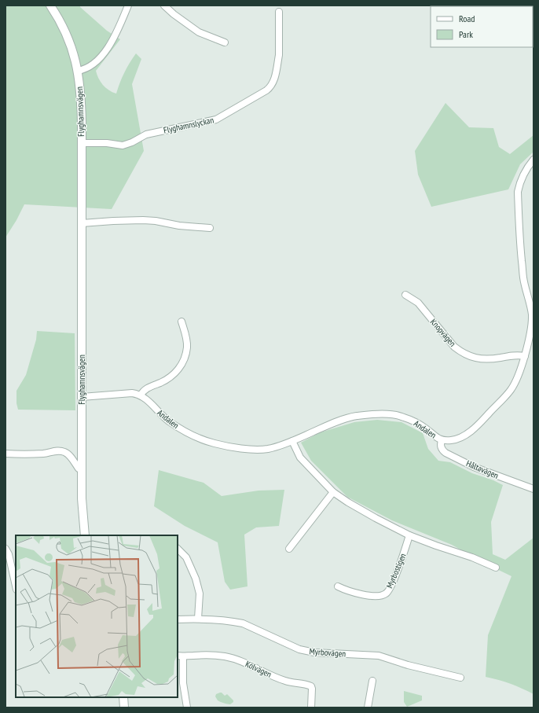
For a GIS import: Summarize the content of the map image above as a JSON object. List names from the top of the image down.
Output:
{
  "streets": {
    "street": [
      "Flyghamnsvägen",
      "Flyghamnslyckan",
      "Knopvägen",
      "Andalen",
      "Håltavägen",
      "Myrbostigen",
      "Myrbovägen",
      "Kölvägen"
    ]
  },
  "crossings": [
    ["Flyghamnsvägen", "Flyghamnslyckan"],
    ["Knopvägen", "Andalen"],
    ["Andalen", "Håltavägen"]
  ],
  "legend": ["Road", "Park"]
}
